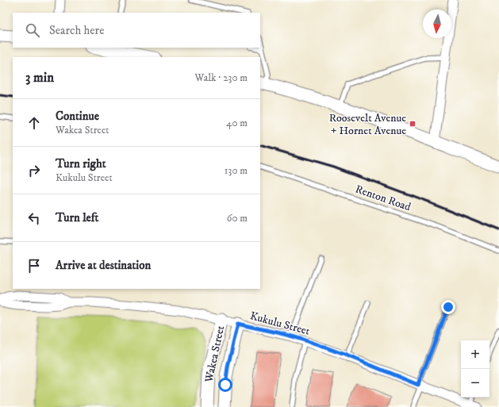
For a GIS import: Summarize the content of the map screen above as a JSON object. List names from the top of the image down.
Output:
{
  "streets": {
    "main road": ["Wakea Street"],
    "street": ["Kukulu Street"],
    "lane": ["Renton Road"]
  },
  "crossings": [
    ["Kukulu Street", "Wakea Street"]
  ],
  "places": {
    "transit": ["Roosevelt Avenue + Hornet Avenue"]
  },
  "north": "bottom",
  "page": {
    "search": "Search here",
    "heading": ["3 min", "Walk · 230 m"],
    "list": [
      ["Continue", "Wakea Street", "40 m"],
      ["Turn right", "Kukulu Street", "130 m"],
      ["Turn left", "60 m"],
      "Arrive at destination"
    ],
    "map_buttons": ["+", "−"]
  }
}
